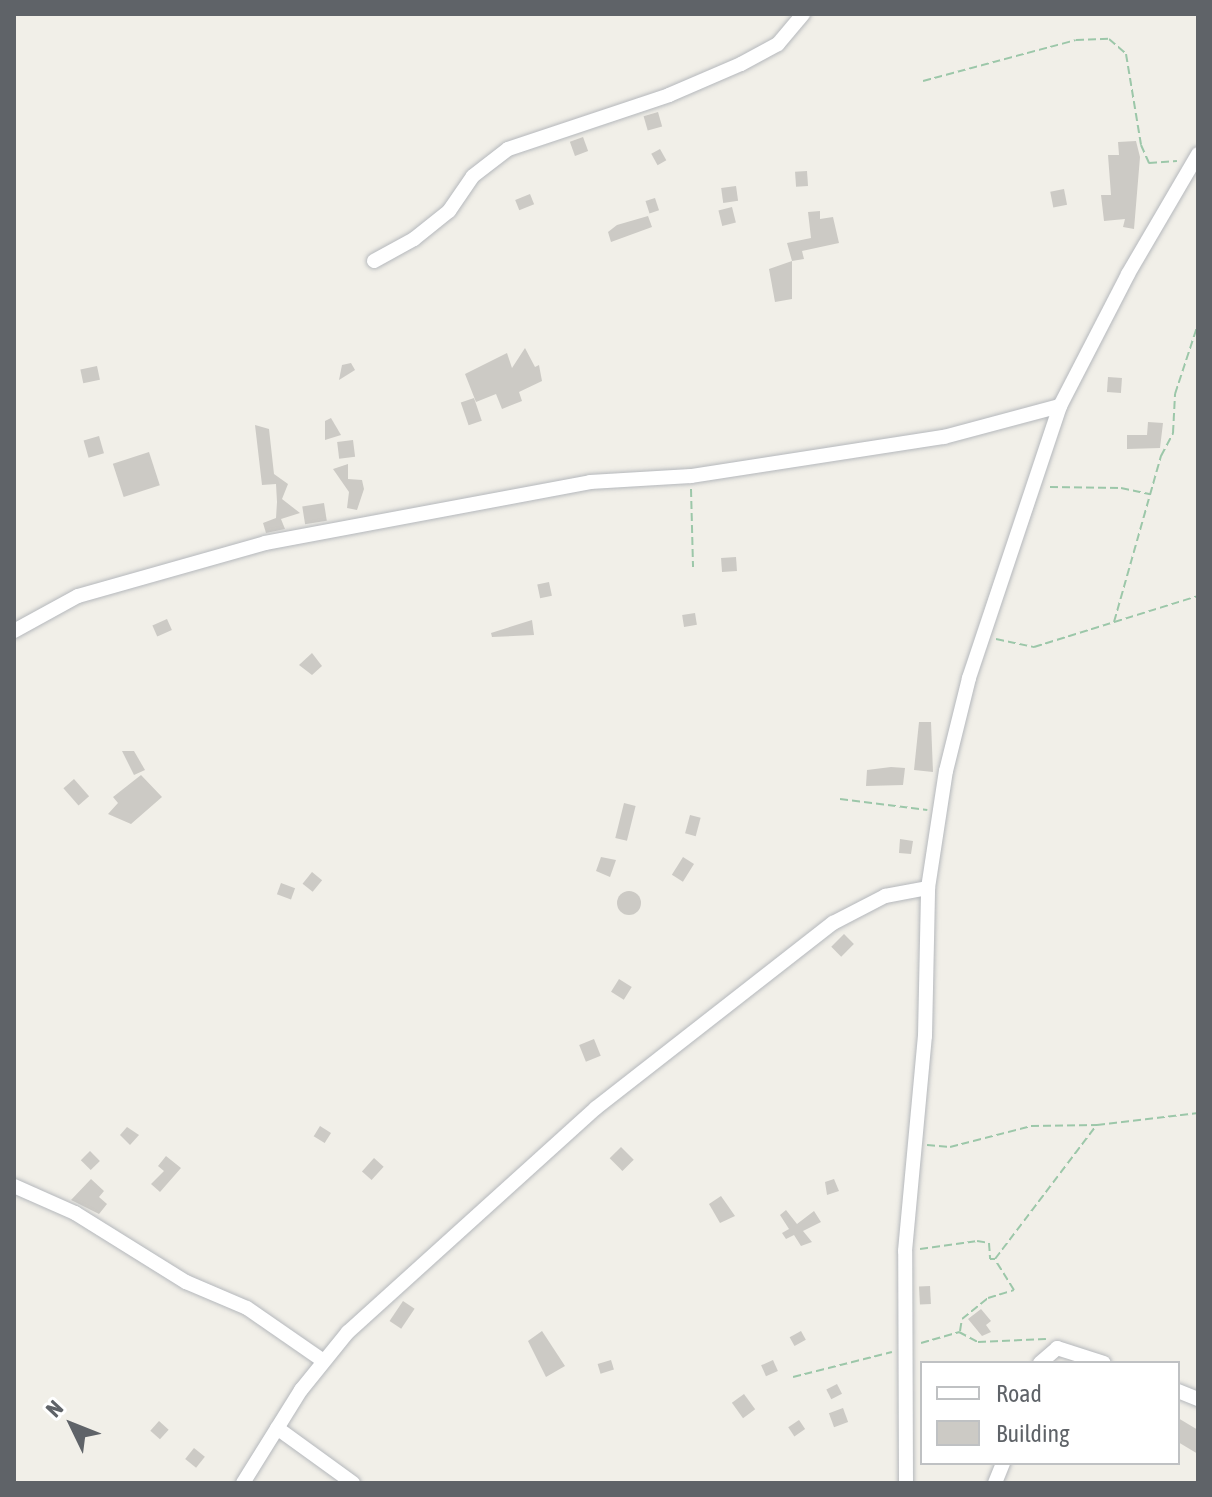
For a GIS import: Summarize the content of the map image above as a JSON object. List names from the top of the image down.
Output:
{
  "legend": ["Road", "Building"],
  "north": "top left"
}
